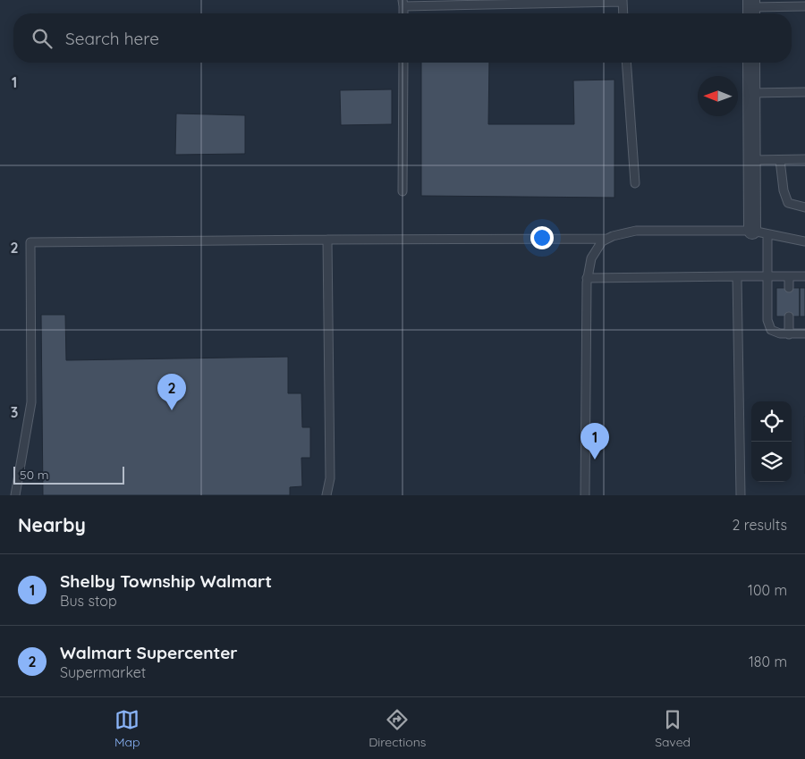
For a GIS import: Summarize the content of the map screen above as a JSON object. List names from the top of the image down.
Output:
{
  "scale_bar": "50 m",
  "north": "left",
  "page": {
    "search": "Search here",
    "pins": ["2", "1"],
    "scale": "50 m",
    "heading": ["Nearby", "2 results"],
    "list": [
      {
        "mark": "1",
        "name": "Shelby Township Walmart",
        "note": "Bus stop",
        "value": "100 m"
      },
      {
        "mark": "2",
        "name": "Walmart Supercenter",
        "note": "Supermarket",
        "value": "180 m"
      }
    ],
    "nav": ["Map", "Directions", "Saved"]
  },
  "grid": {
    "rows": ["1", "2", "3"]
  }
}
